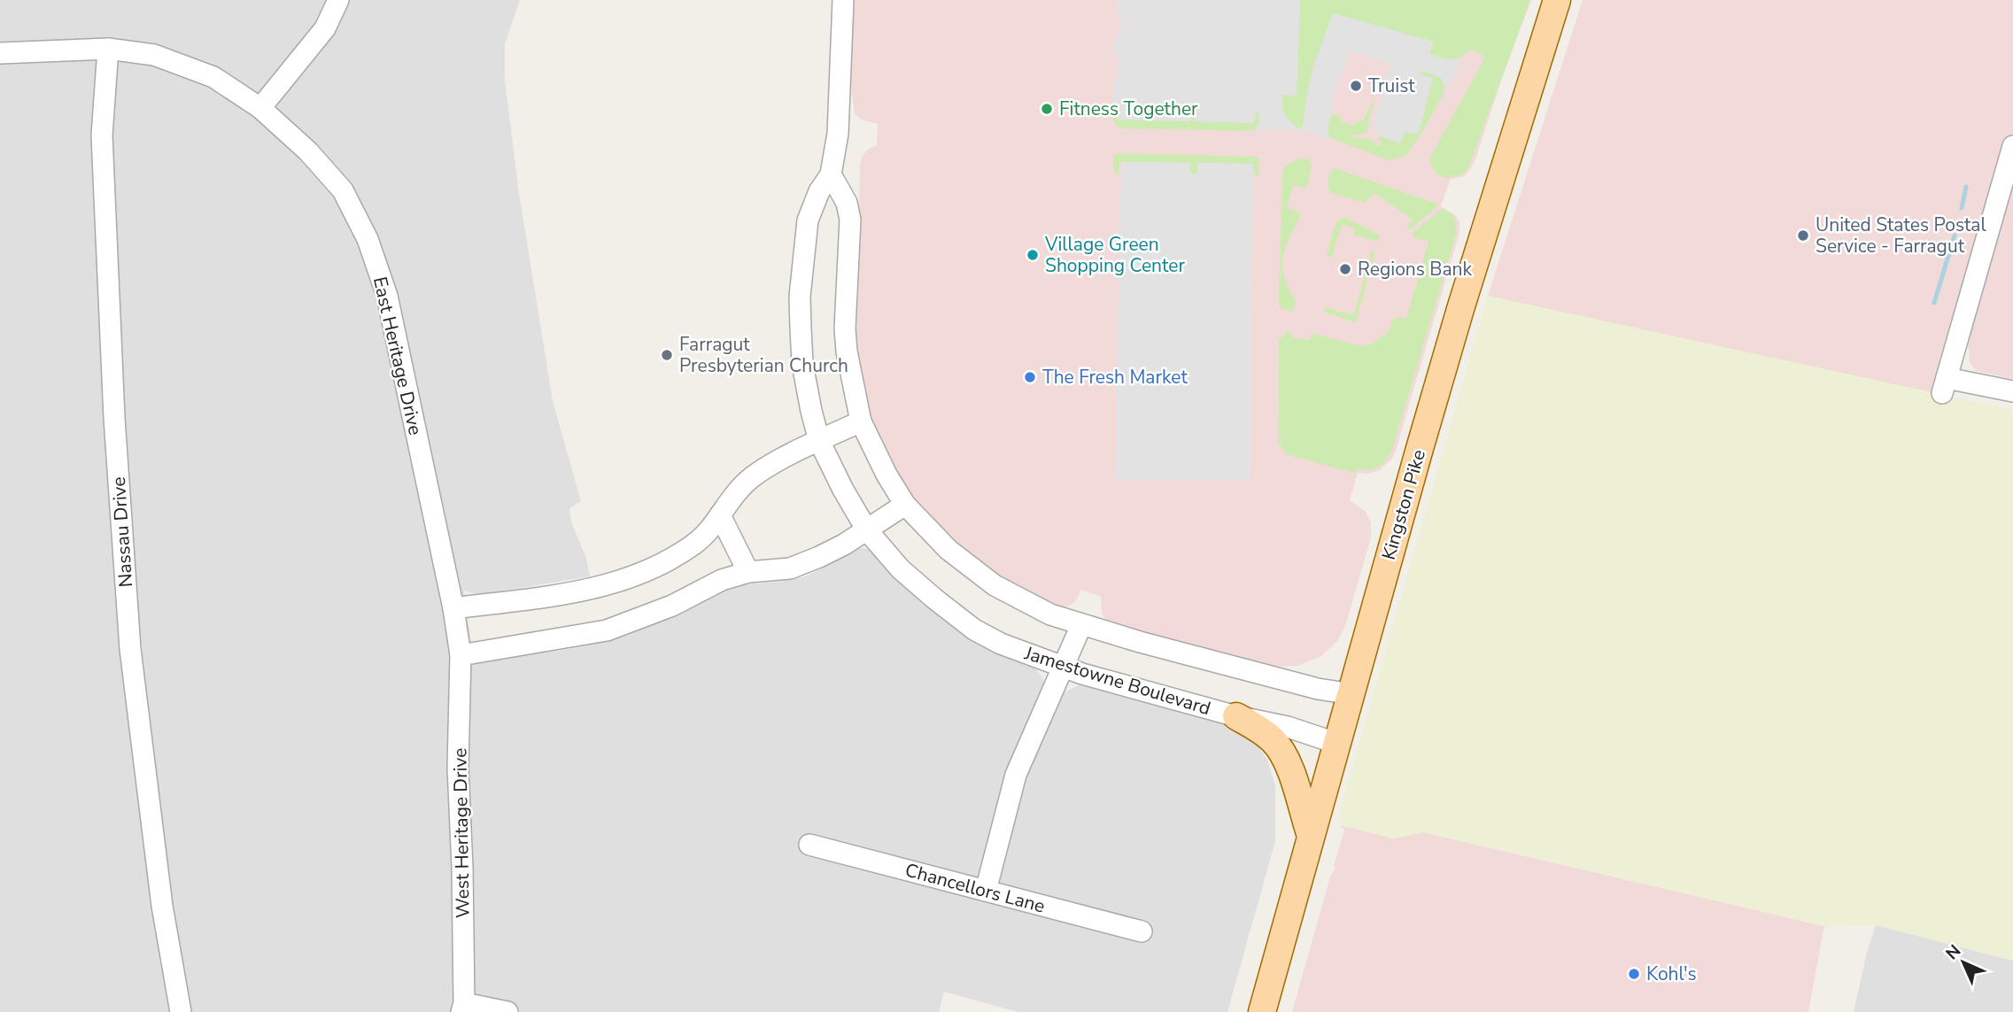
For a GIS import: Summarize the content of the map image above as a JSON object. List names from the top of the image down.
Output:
{
  "streets": {
    "main road": ["Kingston Pike"],
    "street": [
      "East Heritage Drive",
      "Nassau Drive",
      "Jamestowne Boulevard",
      "West Heritage Drive",
      "Chancellors Lane"
    ]
  },
  "crossings": [
    ["East Heritage Drive", "Nassau Drive"],
    ["East Heritage Drive", "West Heritage Drive"],
    ["Kingston Pike", "Jamestowne Boulevard"]
  ],
  "places": [
    "Truist",
    "Fitness Together",
    "United States Postal Service - Farragut",
    "Village Green Shopping Center",
    "Regions Bank",
    "Farragut Presbyterian Church",
    "The Fresh Market",
    "Kohl's"
  ],
  "north": "top left"
}
